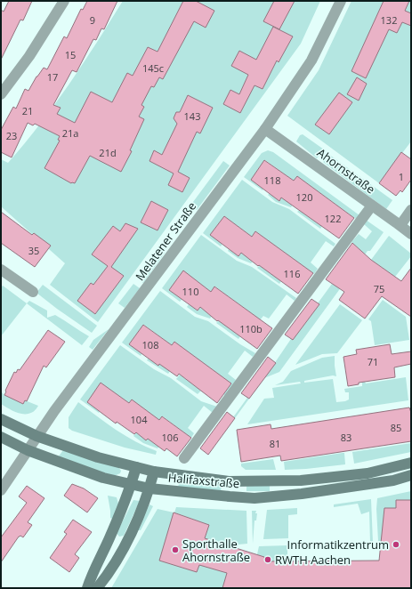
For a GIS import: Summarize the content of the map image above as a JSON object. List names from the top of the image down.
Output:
{
  "streets": {
    "main road": ["Halifaxstraße"],
    "street": ["Ahornstraße", "Melatener Straße"]
  },
  "crossings": [
    ["Ahornstraße", "Melatener Straße"],
    ["Melatener Straße", "Halifaxstraße"]
  ],
  "places": ["Informatikzentrum", "Sporthalle Ahornstraße", "RWTH Aachen"],
  "house_numbers": [
    "9",
    "132",
    "15",
    "145c",
    "17",
    "21",
    "143",
    "21a",
    "23",
    "21d",
    "1",
    "118",
    "120",
    "122",
    "35",
    "116",
    "75",
    "110",
    "110b",
    "108",
    "71",
    "104",
    "85",
    "106",
    "83",
    "81"
  ]
}
